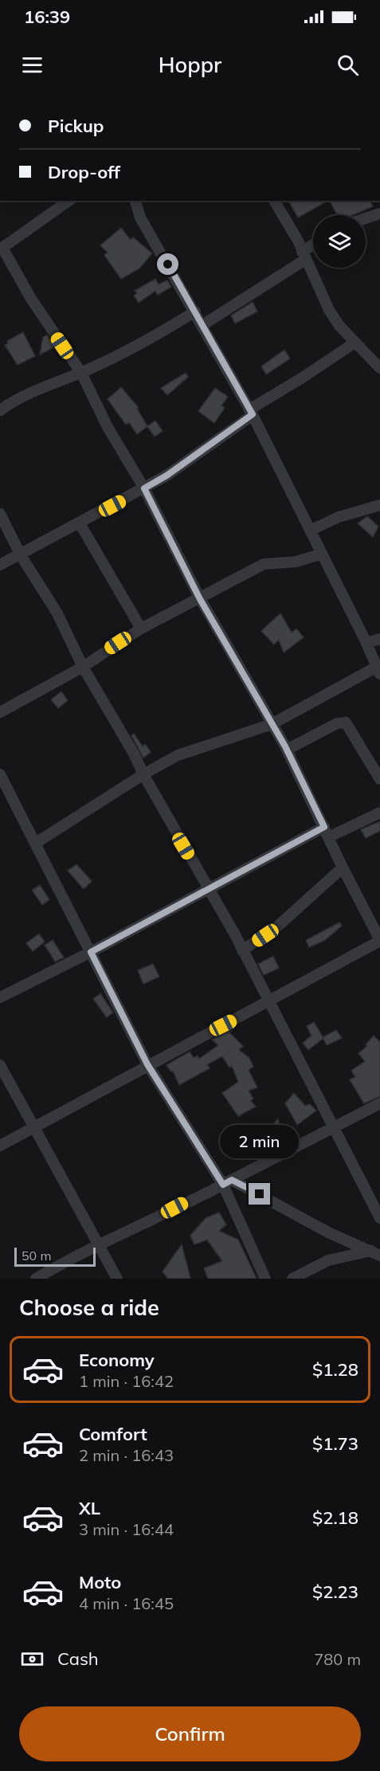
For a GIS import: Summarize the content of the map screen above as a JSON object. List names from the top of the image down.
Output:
{
  "scale_bar": "50 m",
  "page": {
    "status": "16:39",
    "header": "Hoppr",
    "banner": ["Pickup", "Drop-off"],
    "bubble": "2 min",
    "scale": "50 m",
    "heading": "Choose a ride",
    "list": [
      {
        "name": "Economy",
        "note": "1 min · 16:42",
        "value": "$1.28"
      },
      {
        "name": "Comfort",
        "note": "2 min · 16:43",
        "value": "$1.73"
      },
      {
        "name": "XL",
        "note": "3 min · 16:44",
        "value": "$2.18"
      },
      {
        "name": "Moto",
        "note": "4 min · 16:45",
        "value": "$2.23"
      }
    ],
    "pay": ["Cash", "780 m"],
    "buttons": "Confirm"
  }
}
